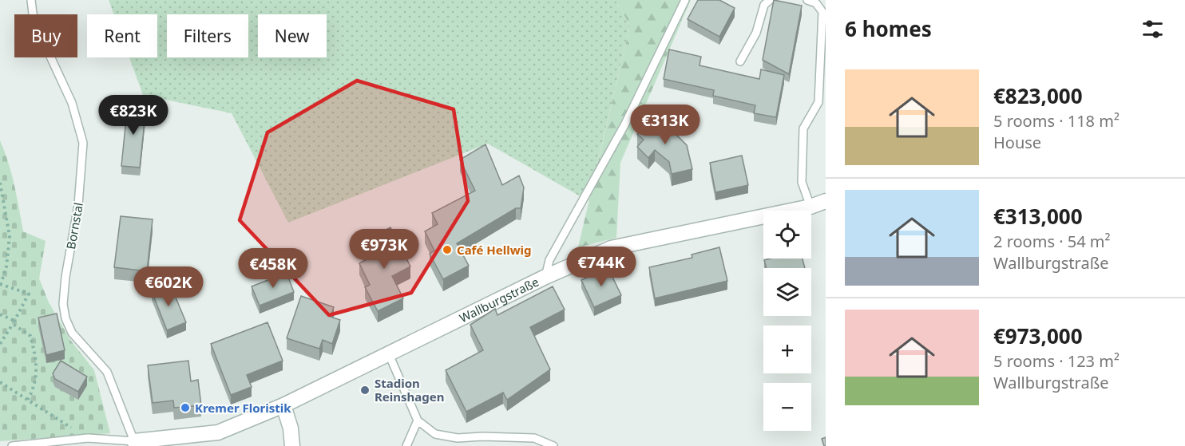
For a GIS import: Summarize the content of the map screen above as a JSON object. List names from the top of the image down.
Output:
{
  "streets": {
    "street": ["Wallburgstraße"],
    "lane": ["Bornstal"]
  },
  "crossings": [
    ["Bornstal", "Wallburgstraße"]
  ],
  "places": ["Café Hellwig", "Stadion Reinshagen", "Kremer Floristik"],
  "page": {
    "heading": "6 homes",
    "chip": [
      "Buy",
      "Rent",
      "Filters",
      "New"
    ],
    "list": [
      {
        "name": "€823,000",
        "note": "5 rooms · 118 m² · House"
      },
      {
        "name": "€313,000",
        "note": "2 rooms · 54 m² · Wallburgstraße"
      },
      {
        "name": "€973,000",
        "note": "5 rooms · 123 m² · Wallburgstraße"
      }
    ],
    "price": [
      "€823K",
      "€313K",
      "€973K",
      "€744K",
      "€458K",
      "€602K"
    ],
    "map_buttons": ["+", "−"]
  }
}
